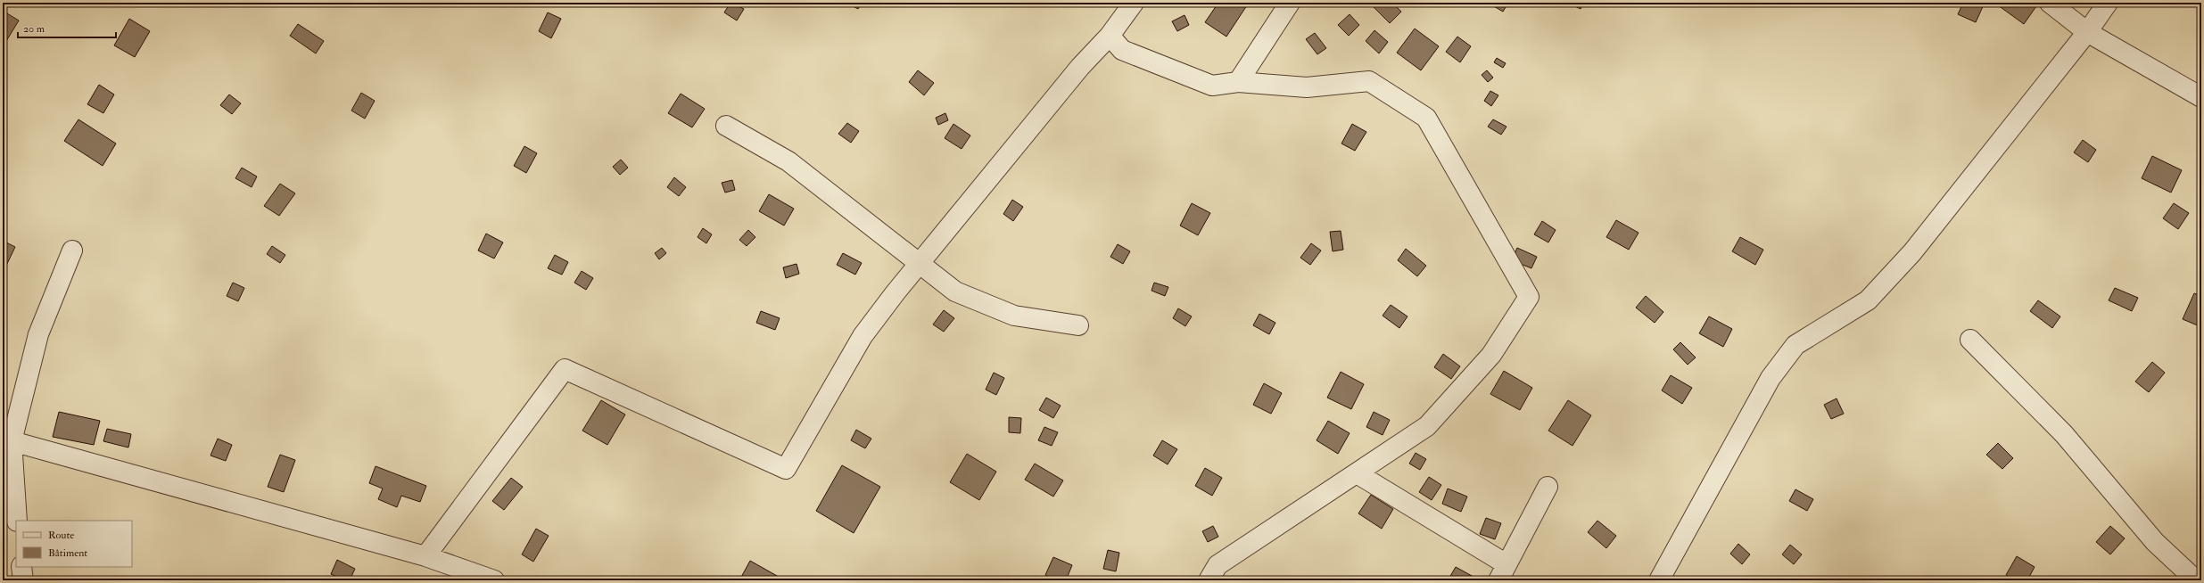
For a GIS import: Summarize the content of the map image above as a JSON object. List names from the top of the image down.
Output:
{
  "legend": ["Route", "Bâtiment"],
  "scale_bar": "20 m"
}
